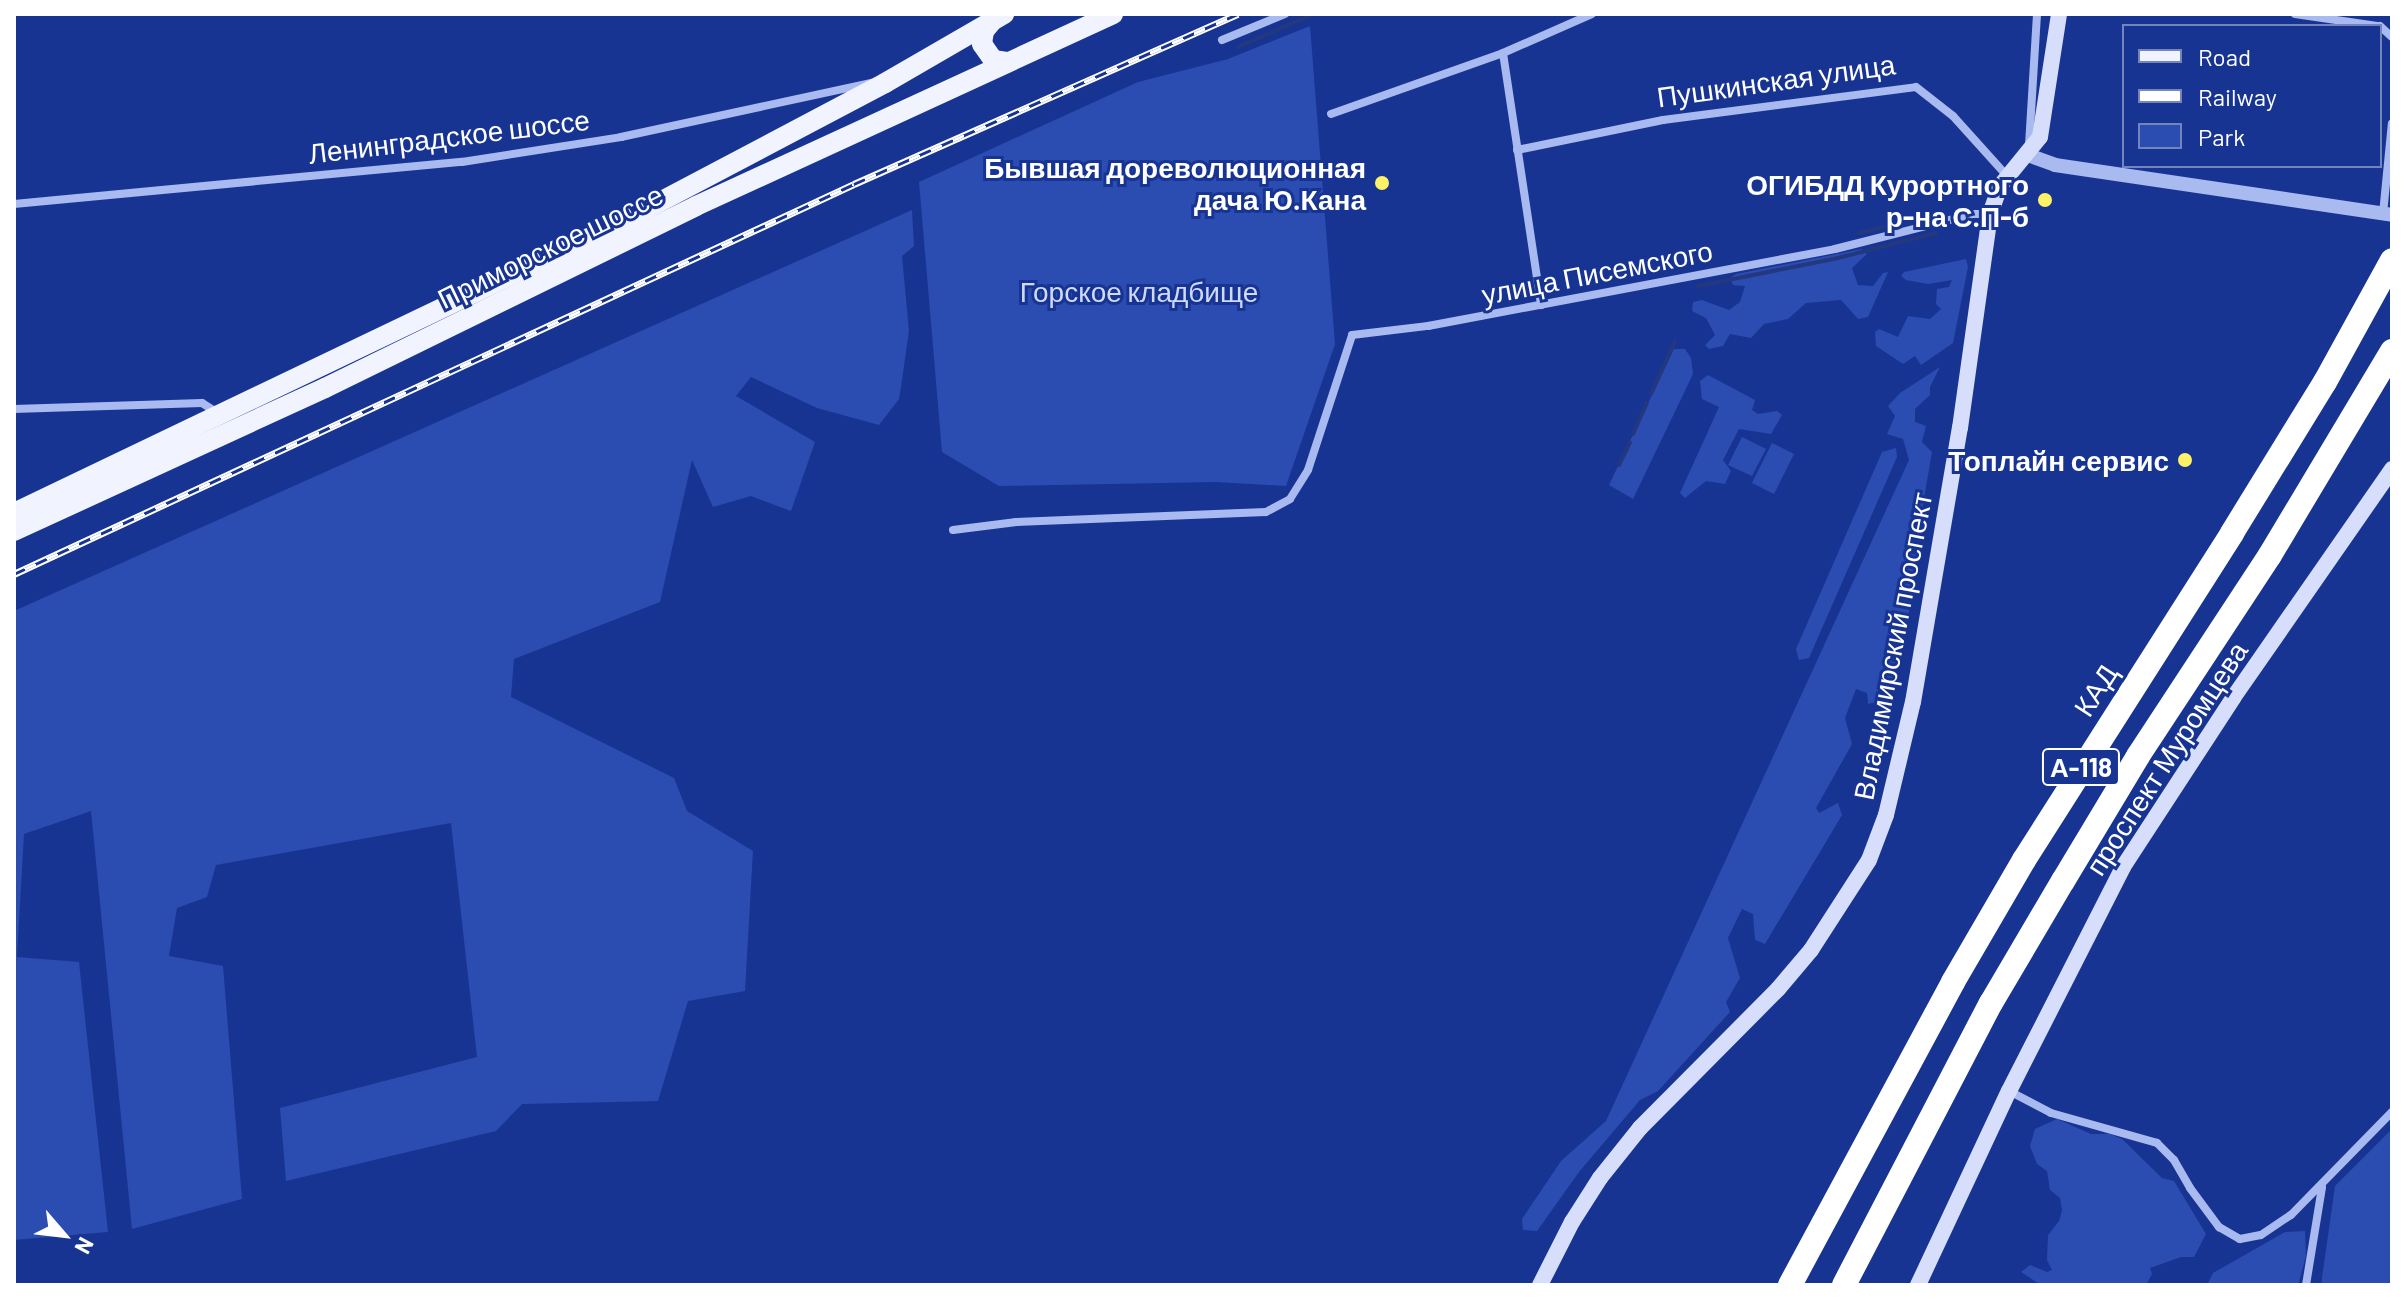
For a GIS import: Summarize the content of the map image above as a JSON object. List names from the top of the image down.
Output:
{
  "streets": {
    "highway": ["КАД", "А-118"],
    "main road": ["Приморское шоссе", "Владимирский проспект", "проспект Муромцева"],
    "street": ["Пушкинская улица", "Ленинградское шоссе", "улица Писемского"]
  },
  "crossings": [
    ["Пушкинская улица", "Владимирский проспект"],
    ["Ленинградское шоссе", "Приморское шоссе"],
    ["улица Писемского", "Владимирский проспект"]
  ],
  "parks": ["Горское кладбище"],
  "places": ["Бывшая дореволюционная дача Ю.Кана", "ОГИБДД Курортного р-на С.П-б", "Топлайн сервис"],
  "legend": ["Road", "Railway", "Park"],
  "north": "bottom right"
}
